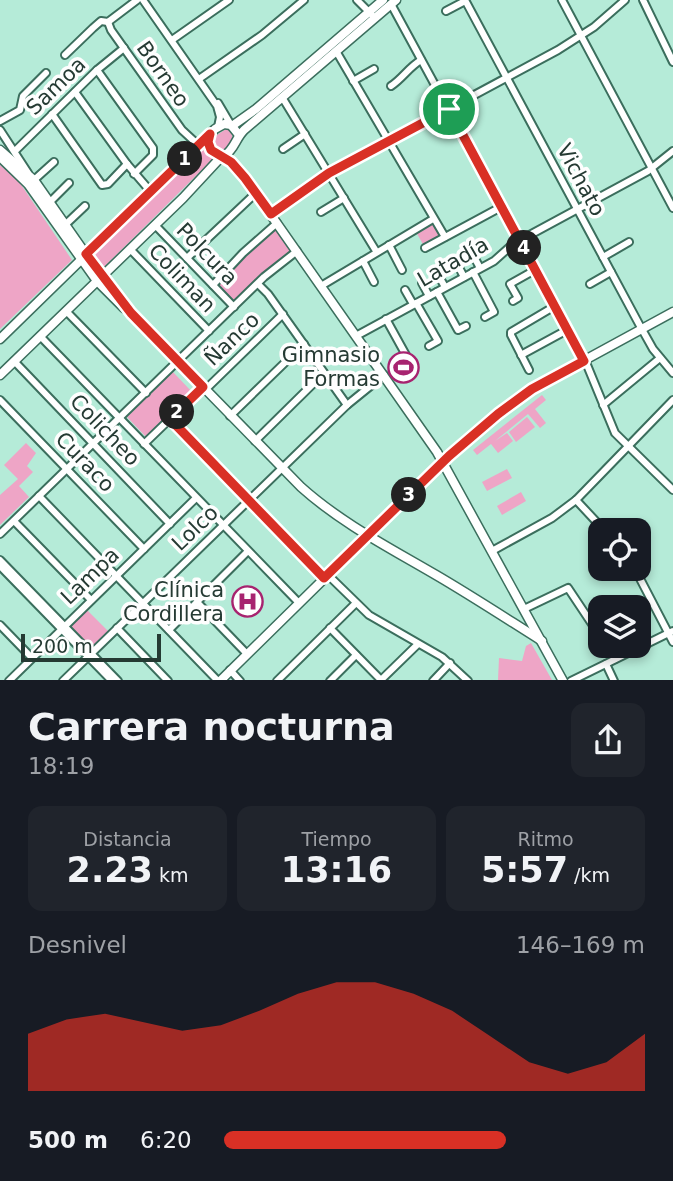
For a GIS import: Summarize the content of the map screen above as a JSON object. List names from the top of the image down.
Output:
{
  "streets": {
    "street": [
      "Borneo",
      "Samoa",
      "Vichato",
      "Polcura",
      "Latadía",
      "Coliman",
      "Ñanco",
      "Colicheo",
      "Curaco",
      "Lolco",
      "Lampa"
    ]
  },
  "crossings": [
    ["Borneo", "Samoa"],
    ["Vichato", "Latadía"],
    ["Colicheo", "Lampa"],
    ["Curaco", "Lampa"]
  ],
  "places": {
    "sports": ["Gimnasio Formas"],
    "hospital": ["Clínica Cordillera"]
  },
  "scale_bar": "200 m",
  "page": {
    "pins": [
      "1",
      "4",
      "2",
      "3"
    ],
    "scale": "200 m",
    "heading": ["Carrera nocturna", "18:19"],
    "stats": [
      ["Distancia", "2.23 km"],
      ["Tiempo", "13:16"],
      ["Ritmo", "5:57 /km"]
    ],
    "chart": ["Desnivel", "146–169 m"],
    "list": [
      {
        "name": "500 m",
        "note": "6:20"
      }
    ]
  }
}
